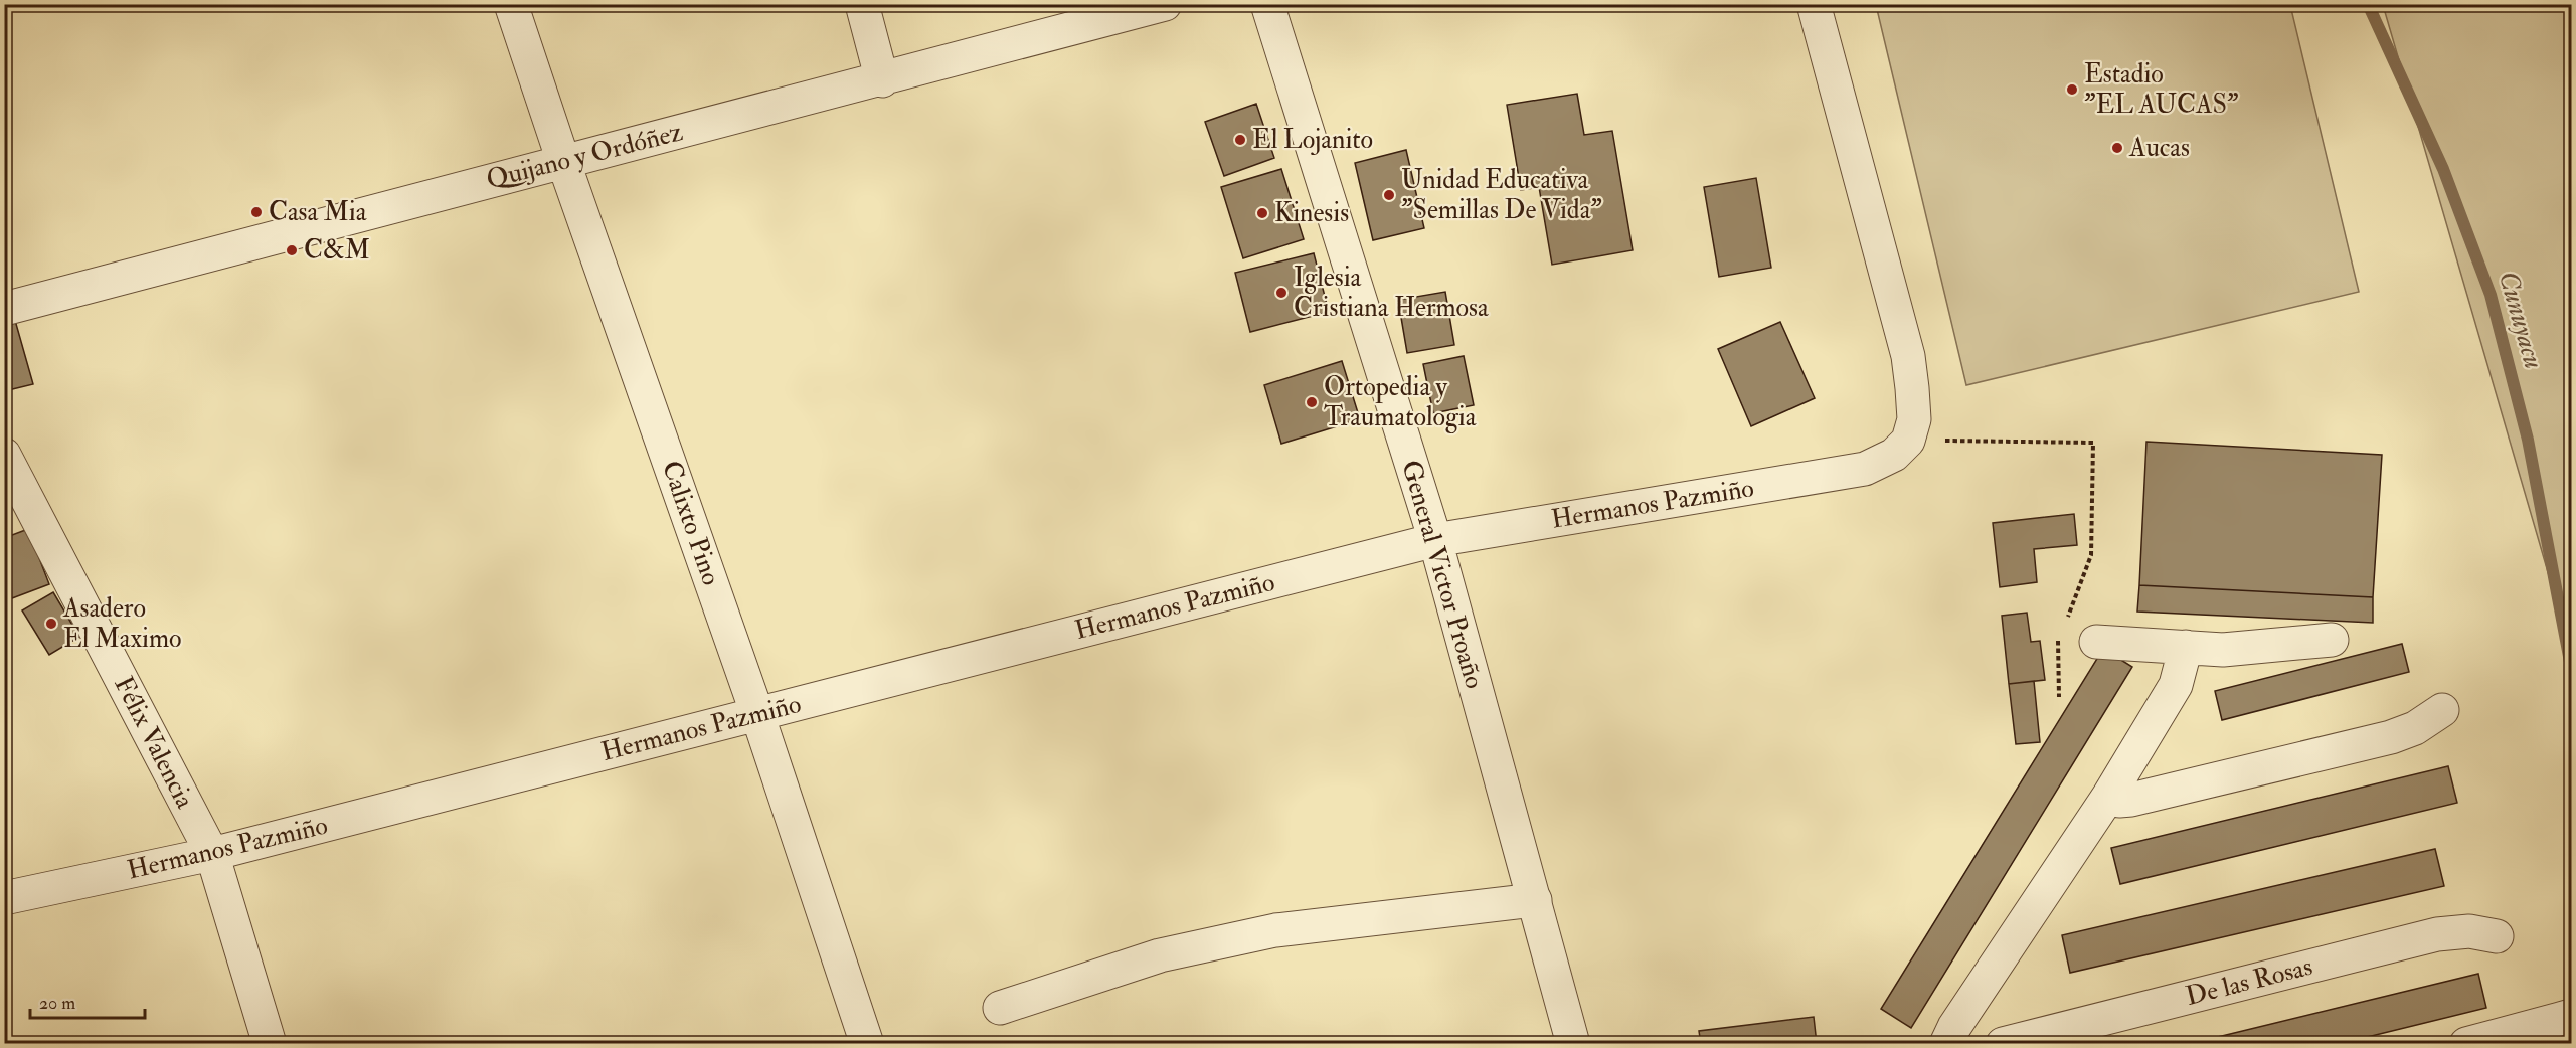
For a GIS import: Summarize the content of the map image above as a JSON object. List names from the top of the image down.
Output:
{
  "streets": {
    "street": [
      "Quijano y Ordóñez",
      "Hermanos Pazmiño",
      "Calixto Pino",
      "General Victor Proaño",
      "Félix Valencia",
      "De las Rosas"
    ]
  },
  "crossings": [
    ["Quijano y Ordóñez", "Calixto Pino"],
    ["Hermanos Pazmiño", "Calixto Pino"],
    ["Hermanos Pazmiño", "General Victor Proaño"],
    ["Hermanos Pazmiño", "Félix Valencia"]
  ],
  "water": ["Cunuyacu"],
  "places": [
    "Estadio \"EL AUCAS\"",
    "El Lojanito",
    "Aucas",
    "Unidad Educativa \"Semillas De Vida\"",
    "Casa Mia",
    "Kinesis",
    "C&M",
    "Iglesia Cristiana Hermosa",
    "Ortopedia y Traumatologia",
    "Asadero El Maximo"
  ],
  "scale_bar": "20 m"
}
